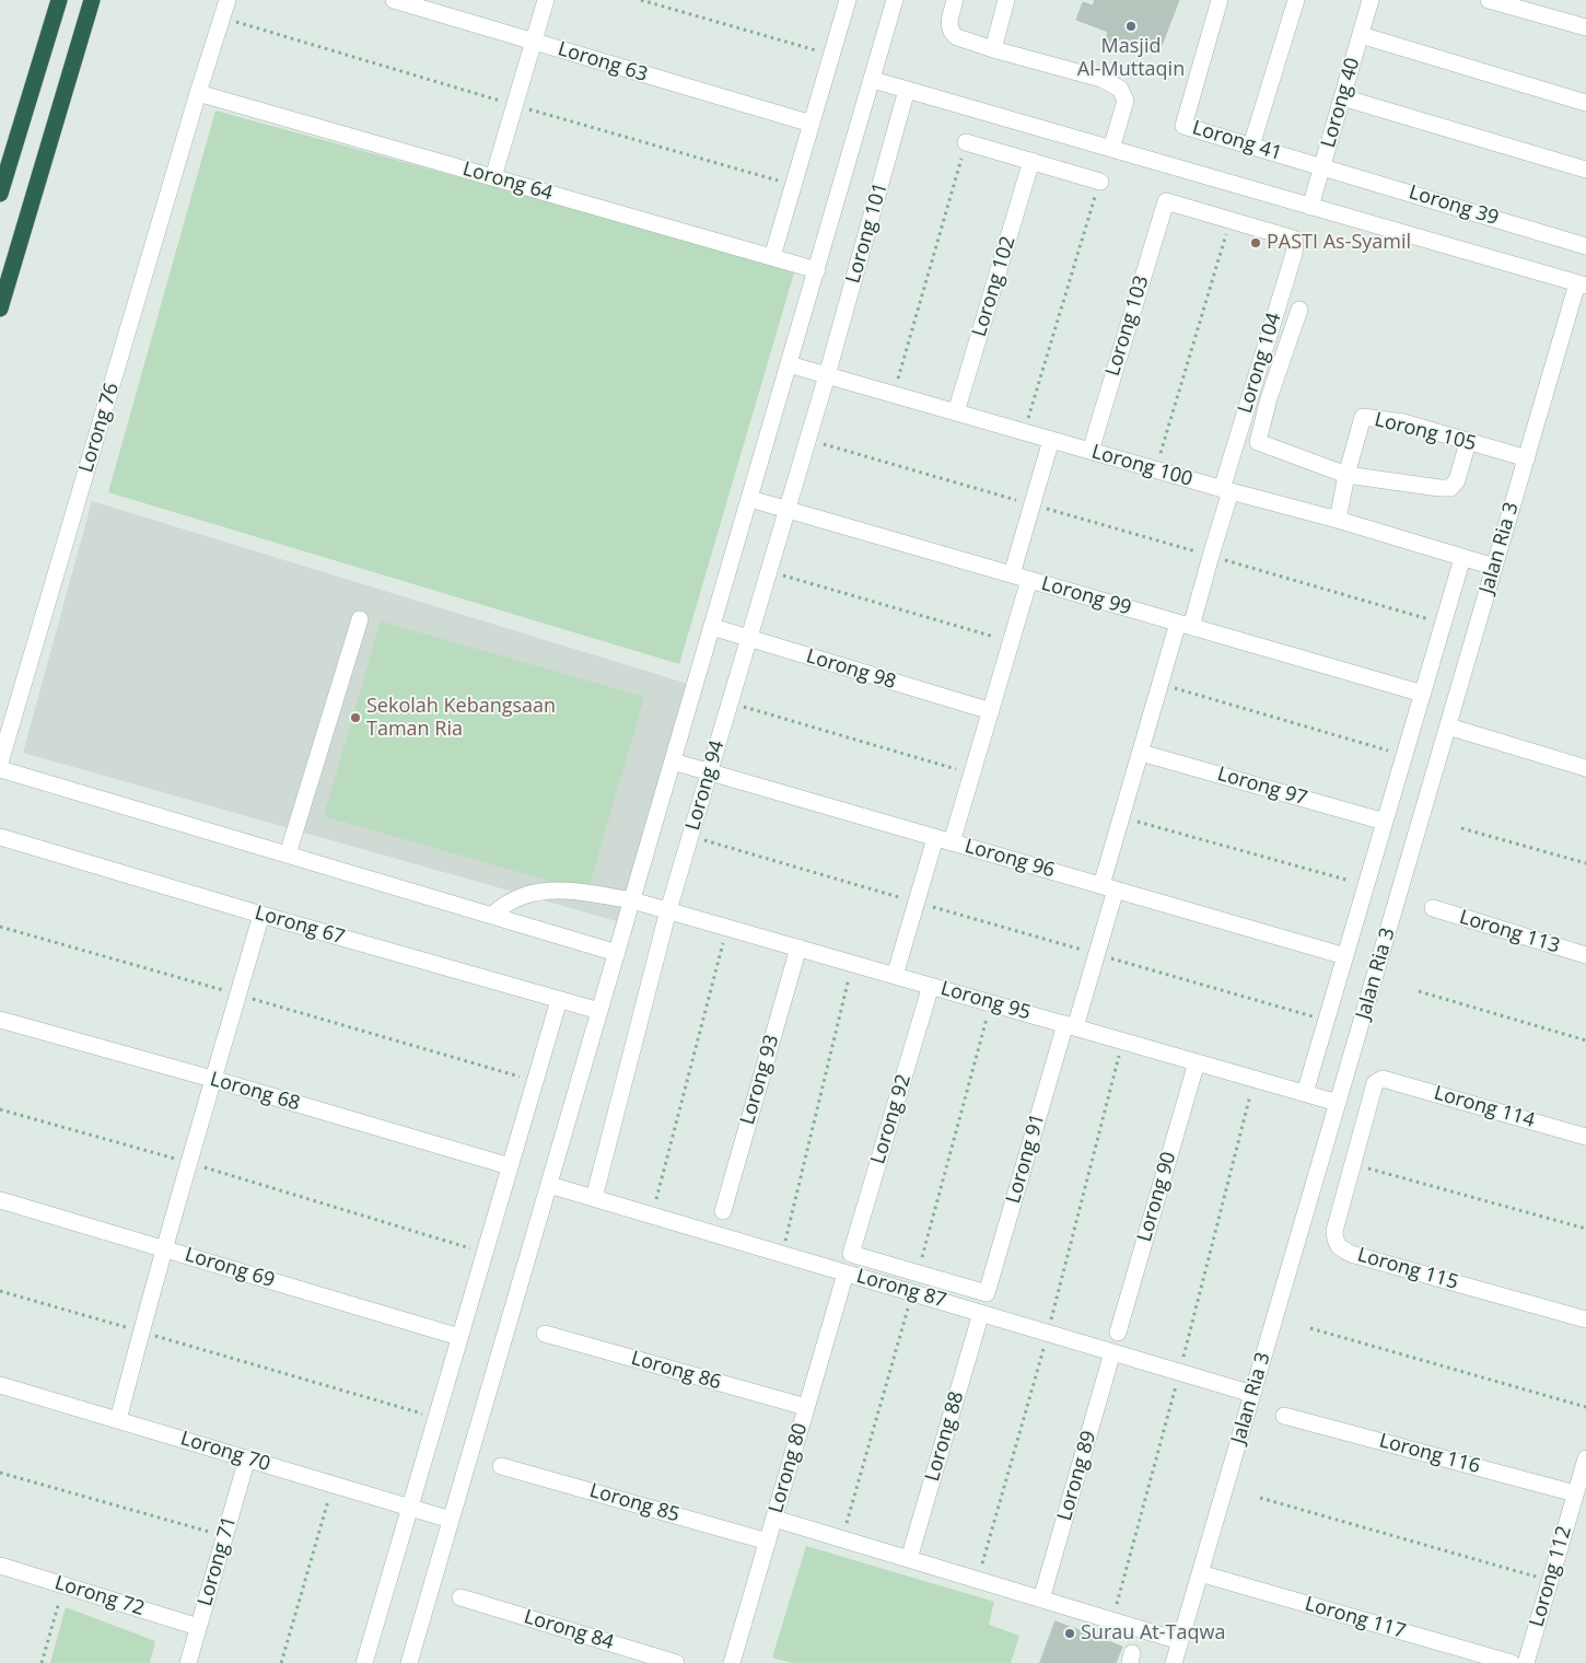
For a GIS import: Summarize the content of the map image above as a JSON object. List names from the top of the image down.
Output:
{
  "streets": {
    "street": [
      "Lorong 63",
      "Lorong 40",
      "Lorong 41",
      "Lorong 64",
      "Lorong 39",
      "Lorong 101",
      "Lorong 102",
      "Lorong 103",
      "Lorong 104",
      "Lorong 76",
      "Lorong 105",
      "Lorong 100",
      "Jalan Ria 3",
      "Lorong 99",
      "Lorong 98",
      "Lorong 94",
      "Lorong 97",
      "Lorong 96",
      "Lorong 67",
      "Lorong 113",
      "Lorong 95",
      "Lorong 93",
      "Lorong 68",
      "Lorong 114",
      "Lorong 92",
      "Lorong 91",
      "Lorong 90",
      "Lorong 69",
      "Lorong 115",
      "Lorong 87",
      "Lorong 86",
      "Lorong 88",
      "Lorong 70",
      "Lorong 116",
      "Lorong 80",
      "Lorong 89",
      "Lorong 85",
      "Lorong 71",
      "Lorong 112",
      "Lorong 72",
      "Lorong 117",
      "Lorong 84"
    ]
  },
  "crossings": [
    ["Lorong 40", "Lorong 41"],
    ["Lorong 40", "Lorong 39"],
    ["Lorong 41", "Lorong 39"],
    ["Lorong 64", "Lorong 76"],
    ["Lorong 101", "Lorong 100"],
    ["Lorong 101", "Lorong 94"],
    ["Lorong 102", "Lorong 100"],
    ["Lorong 103", "Lorong 104"],
    ["Lorong 103", "Lorong 100"],
    ["Lorong 104", "Lorong 100"],
    ["Lorong 104", "Lorong 99"],
    ["Lorong 104", "Lorong 97"],
    ["Lorong 104", "Lorong 91"],
    ["Lorong 105", "Lorong 100"],
    ["Lorong 105", "Jalan Ria 3"],
    ["Lorong 100", "Jalan Ria 3"],
    ["Lorong 100", "Lorong 94"],
    ["Jalan Ria 3", "Lorong 95"],
    ["Jalan Ria 3", "Lorong 87"],
    ["Jalan Ria 3", "Lorong 117"],
    ["Lorong 99", "Lorong 94"],
    ["Lorong 98", "Lorong 94"],
    ["Lorong 94", "Lorong 96"],
    ["Lorong 94", "Lorong 95"],
    ["Lorong 94", "Lorong 87"],
    ["Lorong 97", "Lorong 91"],
    ["Lorong 96", "Lorong 91"],
    ["Lorong 95", "Lorong 93"],
    ["Lorong 95", "Lorong 92"],
    ["Lorong 95", "Lorong 91"],
    ["Lorong 95", "Lorong 90"],
    ["Lorong 114", "Lorong 115"],
    ["Lorong 92", "Lorong 91"],
    ["Lorong 87", "Lorong 88"],
    ["Lorong 87", "Lorong 80"],
    ["Lorong 87", "Lorong 89"],
    ["Lorong 86", "Lorong 80"],
    ["Lorong 70", "Lorong 71"],
    ["Lorong 116", "Lorong 112"],
    ["Lorong 80", "Lorong 85"],
    ["Lorong 71", "Lorong 72"]
  ],
  "places": [
    "Masjid Al-Muttaqin",
    "PASTI As-Syamil",
    "Sekolah Kebangsaan Taman Ria",
    "Surau At-Taqwa"
  ]
}
